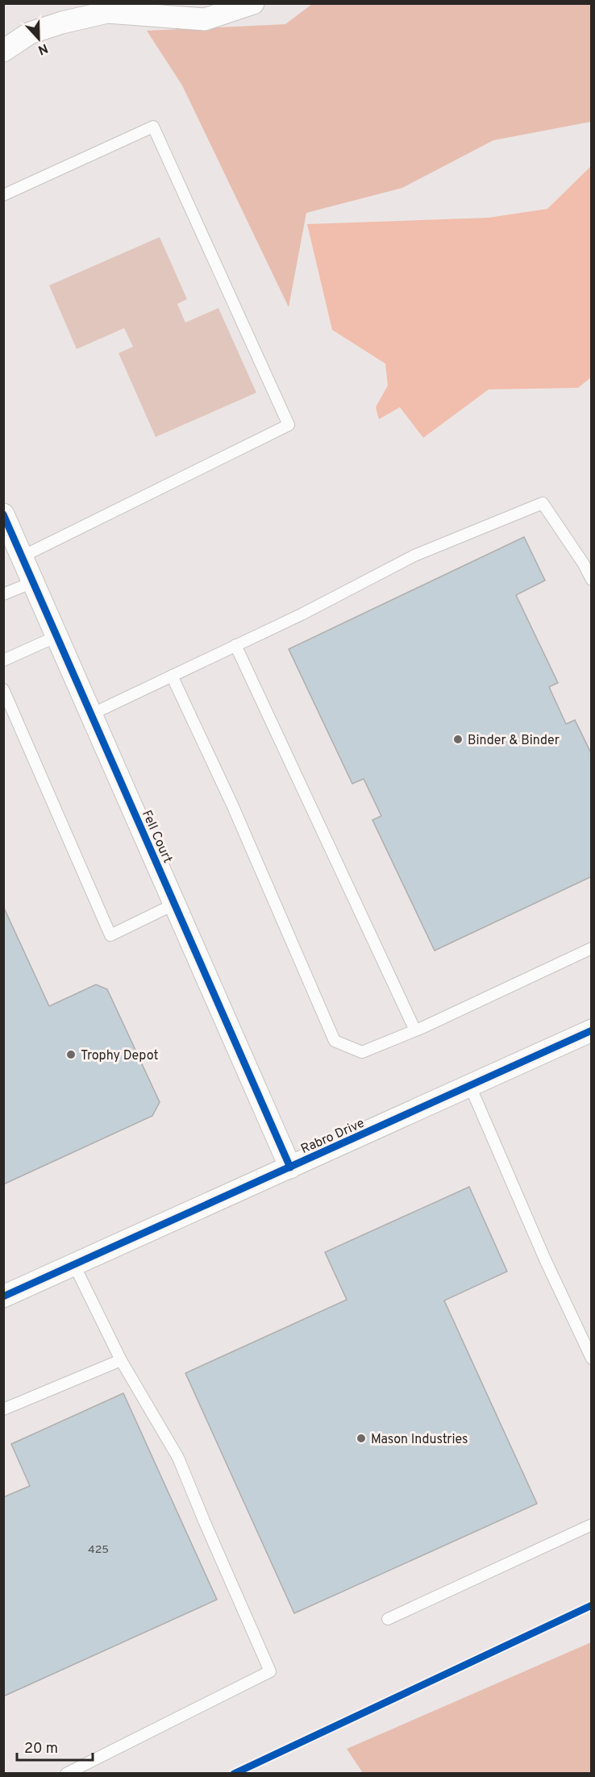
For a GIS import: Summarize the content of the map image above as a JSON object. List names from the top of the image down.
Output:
{
  "streets": {
    "street": ["Fell Court", "Rabro Drive"]
  },
  "crossings": [
    ["Fell Court", "Rabro Drive"]
  ],
  "places": ["Binder & Binder", "Trophy Depot", "Mason Industries"],
  "house_numbers": ["425"],
  "scale_bar": "20 m",
  "north": "bottom"
}
